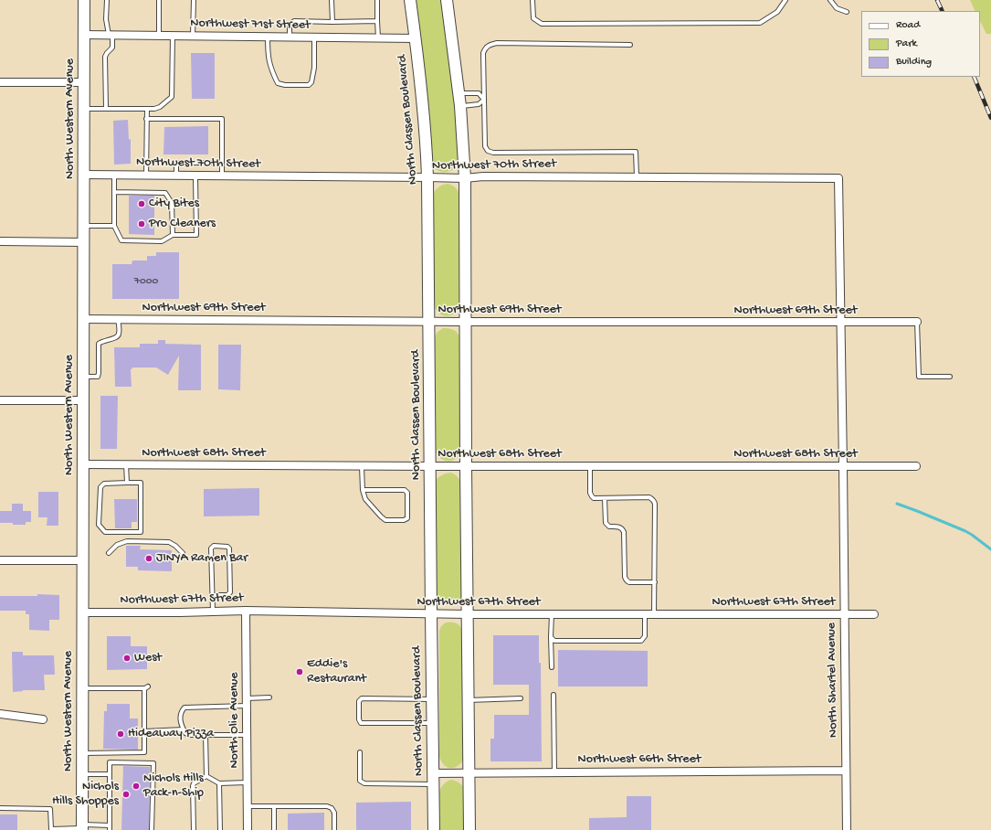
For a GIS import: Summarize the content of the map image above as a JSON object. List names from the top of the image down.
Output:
{
  "streets": {
    "street": [
      "Northwest 71st Street",
      "North Western Avenue",
      "North Classen Boulevard",
      "Northwest 70th Street",
      "Northwest 69th Street",
      "Northwest 68th Street",
      "Northwest 67th Street",
      "North Shartel Avenue",
      "North Olie Avenue",
      "Northwest 66th Street"
    ]
  },
  "crossings": [
    ["Northwest 71st Street", "North Western Avenue"],
    ["Northwest 71st Street", "North Classen Boulevard"],
    ["North Western Avenue", "Northwest 70th Street"],
    ["North Western Avenue", "Northwest 69th Street"],
    ["North Western Avenue", "Northwest 68th Street"],
    ["North Western Avenue", "Northwest 67th Street"],
    ["North Classen Boulevard", "Northwest 70th Street"],
    ["North Classen Boulevard", "Northwest 69th Street"],
    ["North Classen Boulevard", "Northwest 68th Street"],
    ["North Classen Boulevard", "Northwest 67th Street"],
    ["North Classen Boulevard", "Northwest 66th Street"],
    ["Northwest 70th Street", "North Shartel Avenue"],
    ["Northwest 69th Street", "North Shartel Avenue"],
    ["Northwest 68th Street", "North Shartel Avenue"],
    ["Northwest 67th Street", "North Shartel Avenue"],
    ["Northwest 67th Street", "North Olie Avenue"],
    ["North Shartel Avenue", "Northwest 66th Street"]
  ],
  "places": [
    "City Bites",
    "Pro Cleaners",
    "JINYA Ramen Bar",
    "West",
    "Eddie's Restaurant",
    "Hideaway Pizza",
    "Nichols Hills Pack-n-Ship",
    "Nichols Hills Shoppes"
  ],
  "house_numbers": ["7000"],
  "legend": ["Road", "Park", "Building"]
}
